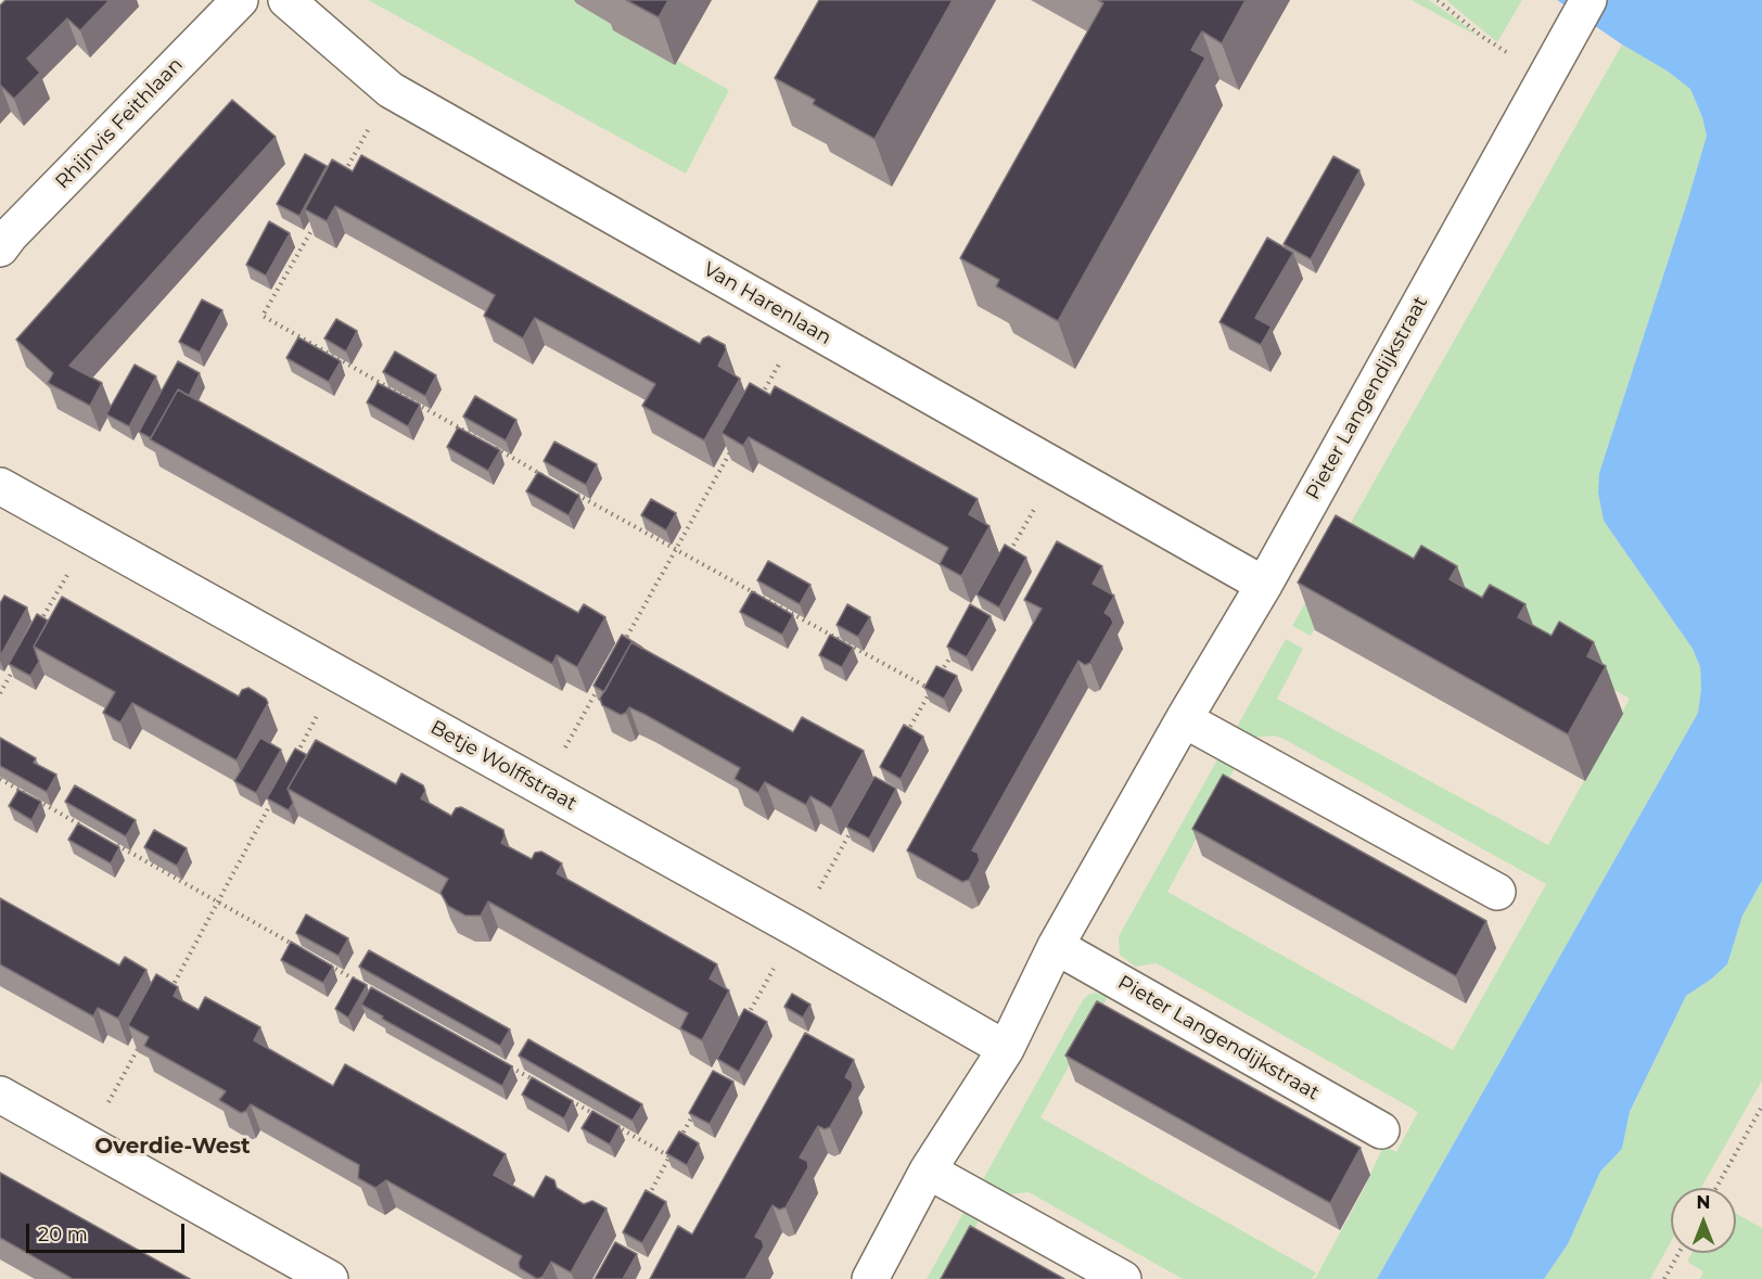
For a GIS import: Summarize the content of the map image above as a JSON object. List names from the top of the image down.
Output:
{
  "streets": {
    "street": [
      "Rhijnvis Feithlaan",
      "Van Harenlaan",
      "Pieter Langendijkstraat",
      "Betje Wolffstraat"
    ]
  },
  "crossings": [
    ["Van Harenlaan", "Pieter Langendijkstraat"],
    ["Pieter Langendijkstraat", "Betje Wolffstraat"]
  ],
  "districts": ["Overdie-West"],
  "scale_bar": "20 m",
  "north": "top"
}
